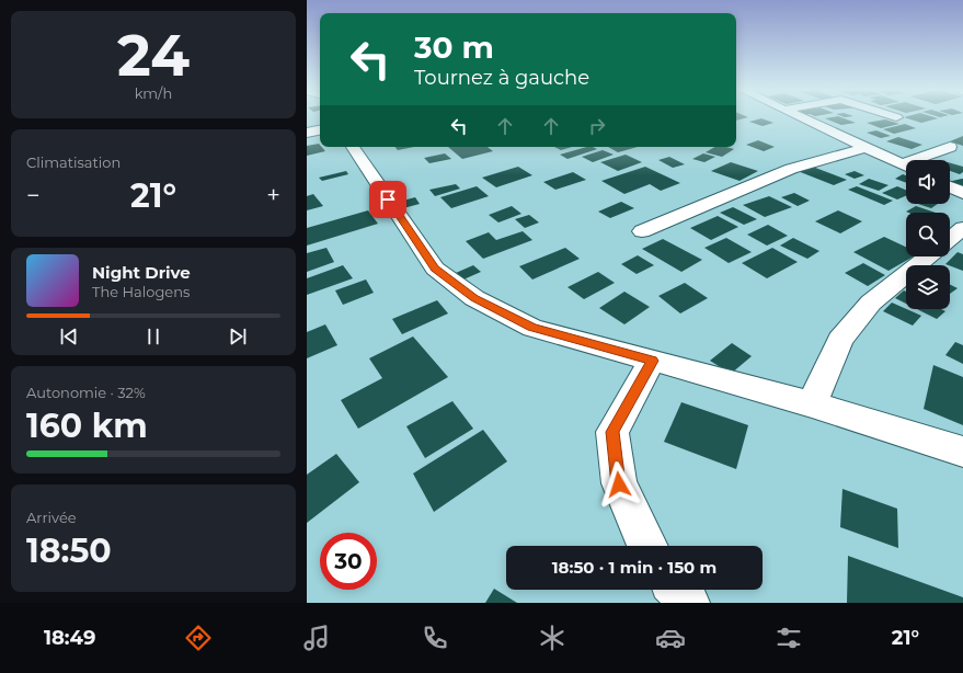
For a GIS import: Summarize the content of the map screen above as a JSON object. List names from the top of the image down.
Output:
{
  "page": {
    "tile": [
      ["24", "km/h"],
      "Climatisation",
      ["Autonomie · 32%", "160 km"],
      ["Arrivée", "18:50"]
    ],
    "turn": ["30 m", "Tournez à gauche"],
    "heat": ["−", "21°", "+"],
    "song": ["Night Drive", "The Halogens"],
    "limit": "30",
    "trip": "18:50 · 1 min · 150 m",
    "tabs": ["18:49", "21°"]
  }
}
